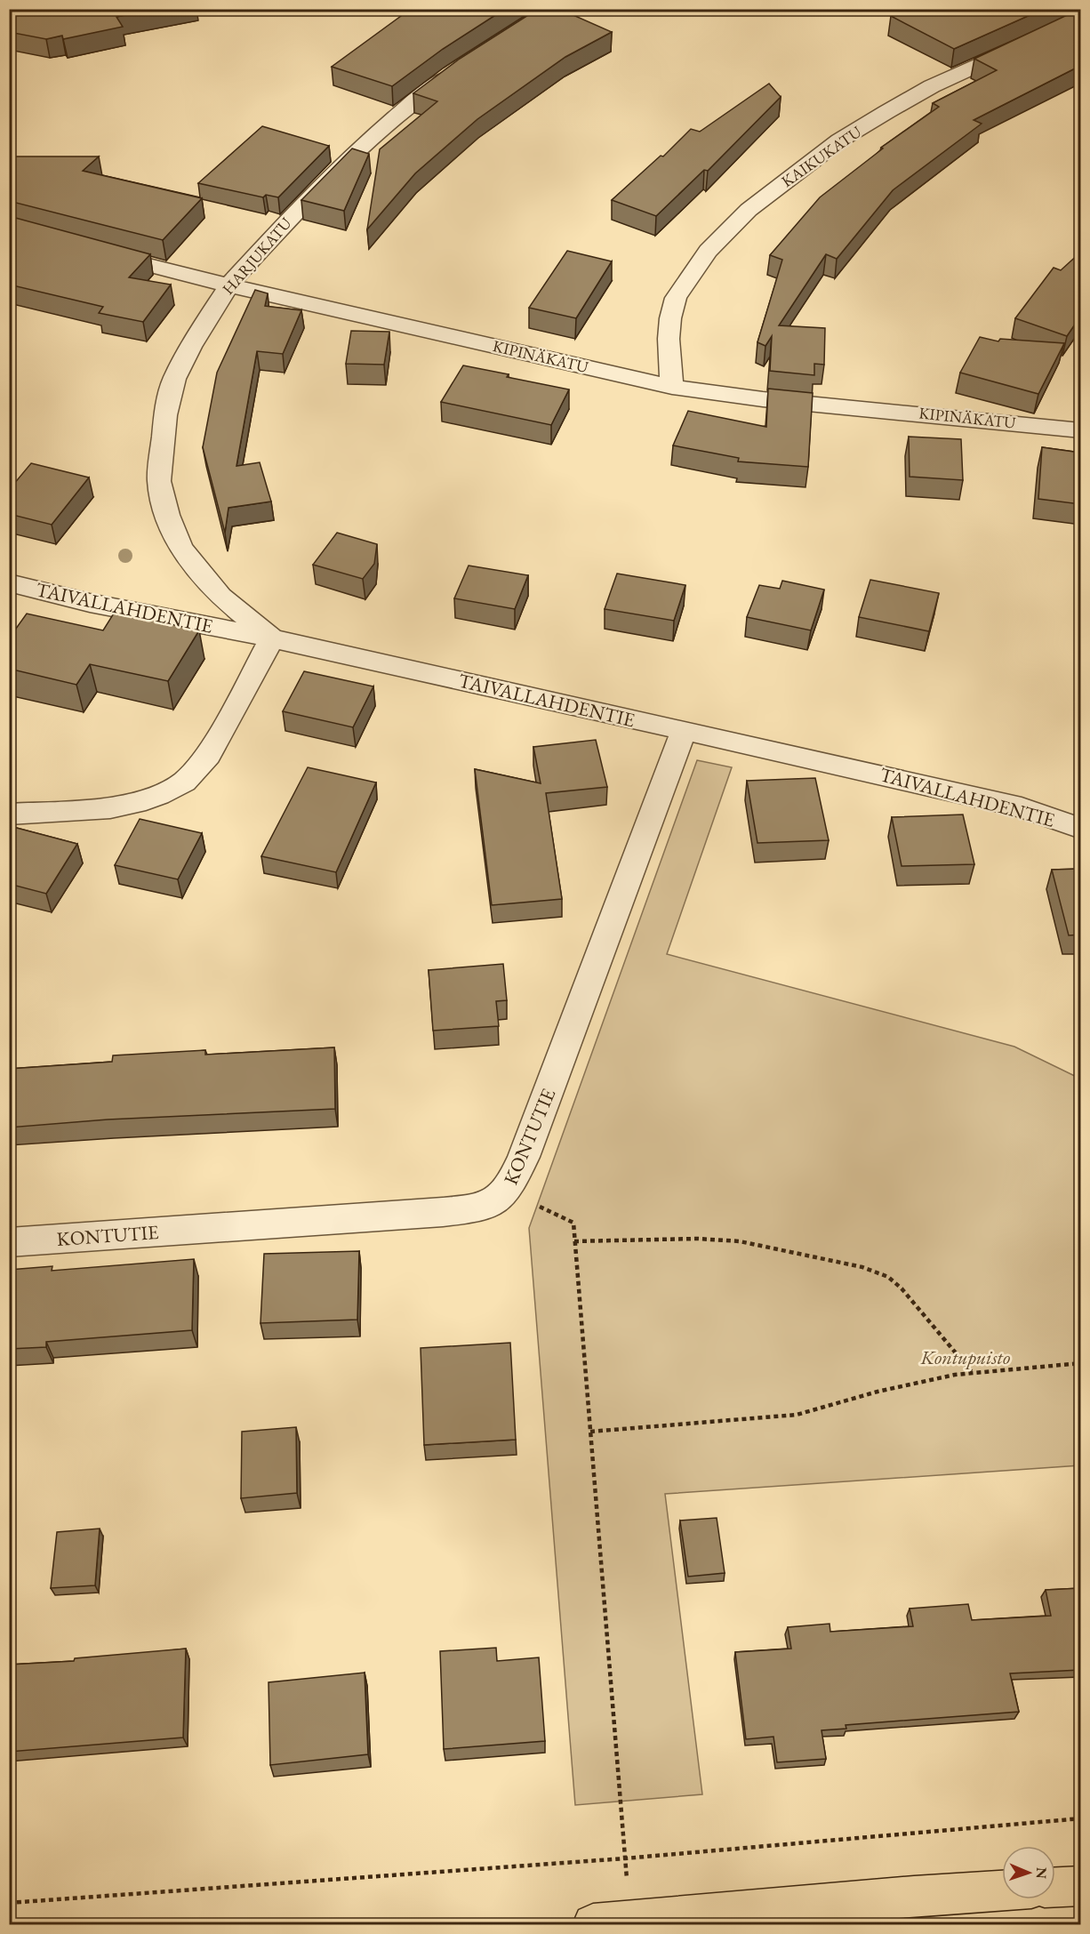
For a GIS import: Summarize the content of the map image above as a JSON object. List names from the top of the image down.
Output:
{
  "streets": {
    "street": [
      "KAIKUKATU",
      "HARJUKATU",
      "KIPINÄKATU",
      "TAIVALLAHDENTIE",
      "KONTUTIE"
    ]
  },
  "crossings": [
    ["KAIKUKATU", "KIPINÄKATU"],
    ["HARJUKATU", "KIPINÄKATU"],
    ["HARJUKATU", "TAIVALLAHDENTIE"],
    ["TAIVALLAHDENTIE", "KONTUTIE"]
  ],
  "parks": ["Kontupuisto"],
  "north": "right"
}
